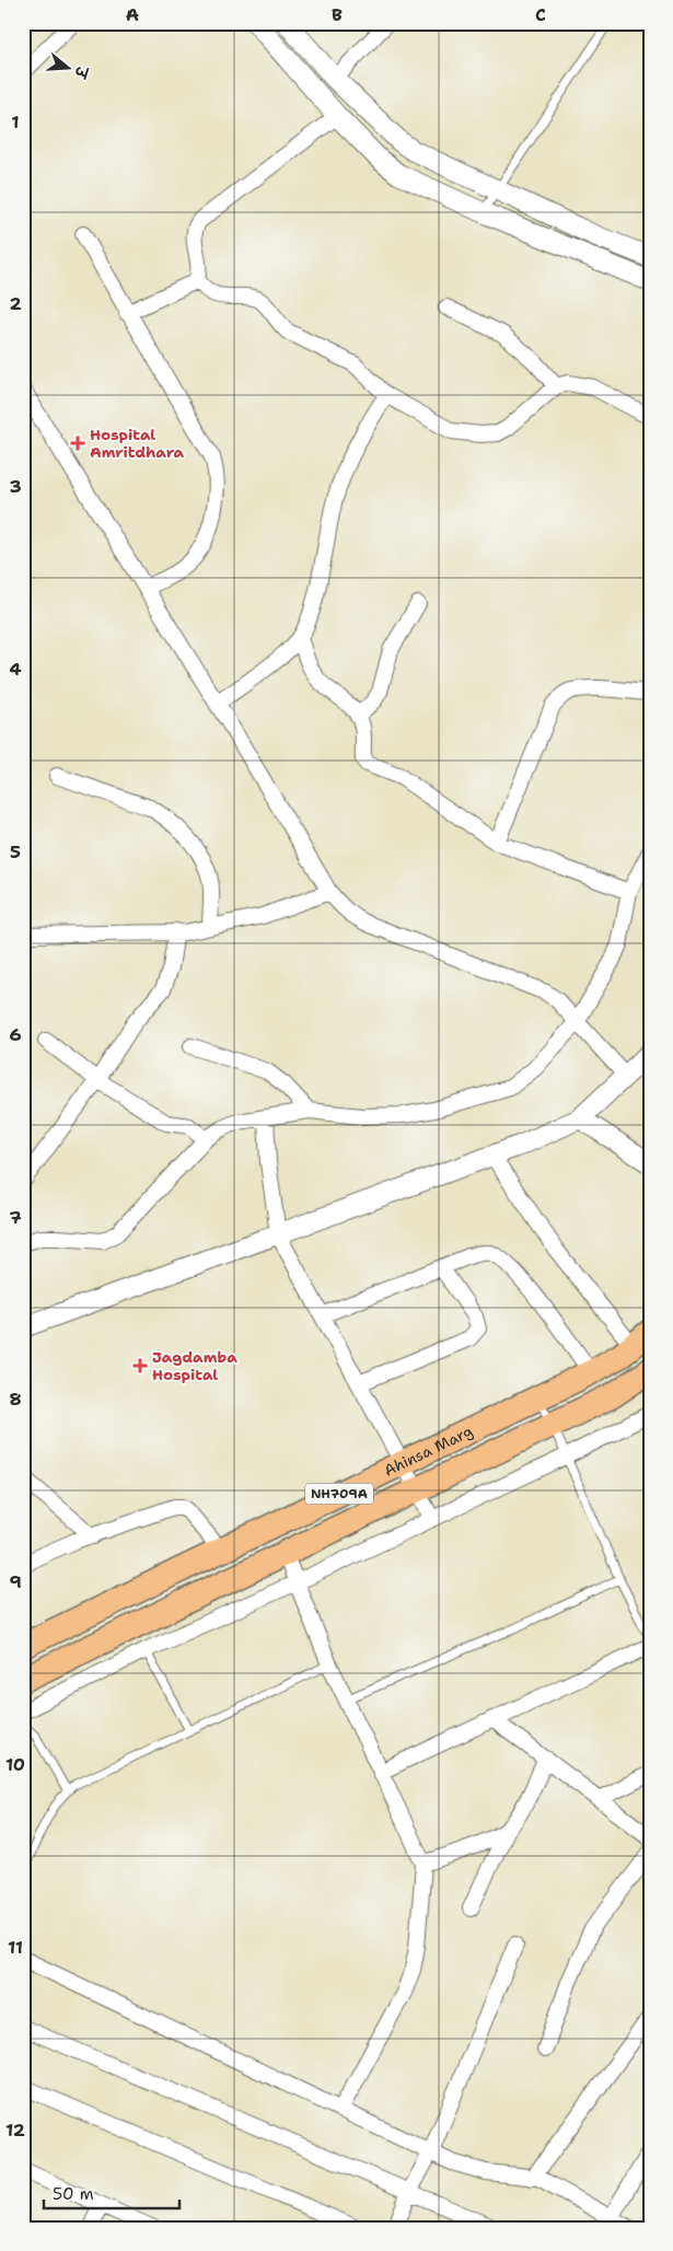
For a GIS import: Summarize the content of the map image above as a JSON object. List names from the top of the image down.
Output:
{
  "streets": {
    "highway": ["Ahinsa Marg", "NH709A"]
  },
  "places": {
    "health": ["Hospital Amritdhara", "Jagdamba Hospital"]
  },
  "scale_bar": "50 m",
  "north": "right",
  "grid": {
    "columns": ["A", "B", "C"],
    "rows": [
      "1",
      "2",
      "3",
      "4",
      "5",
      "6",
      "7",
      "8",
      "9",
      "10",
      "11",
      "12"
    ]
  }
}
